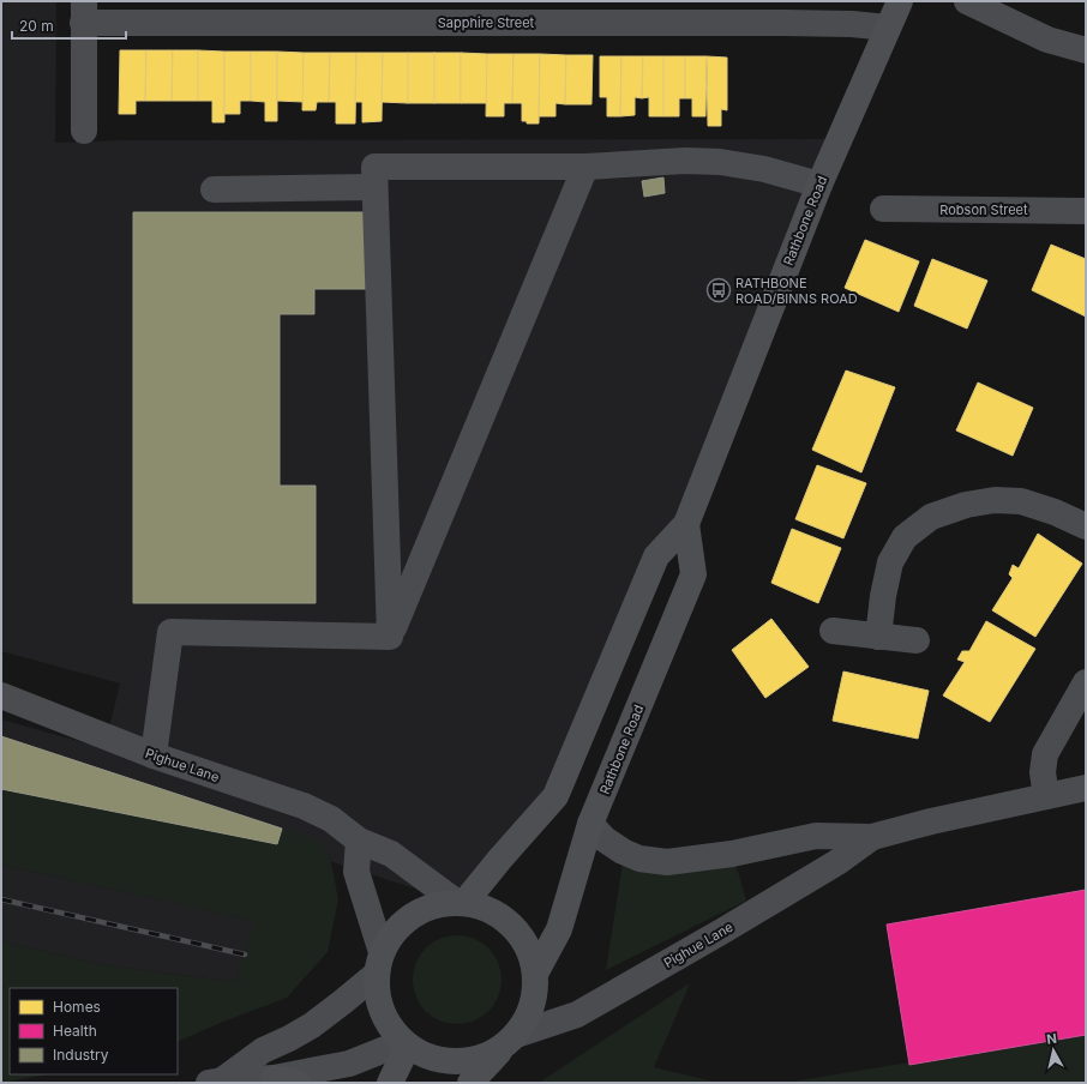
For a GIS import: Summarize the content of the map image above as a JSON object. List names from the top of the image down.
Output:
{
  "streets": {
    "main road": ["Rathbone Road"],
    "street": ["Sapphire Street", "Robson Street", "Pighue Lane"]
  },
  "crossings": [
    ["Sapphire Street", "Rathbone Road"],
    ["Rathbone Road", "Pighue Lane"]
  ],
  "places": {
    "bus stop": ["RATHBONE ROAD/BINNS ROAD"]
  },
  "legend": ["Homes", "Health", "Industry"],
  "scale_bar": "20 m",
  "north": "top"
}
